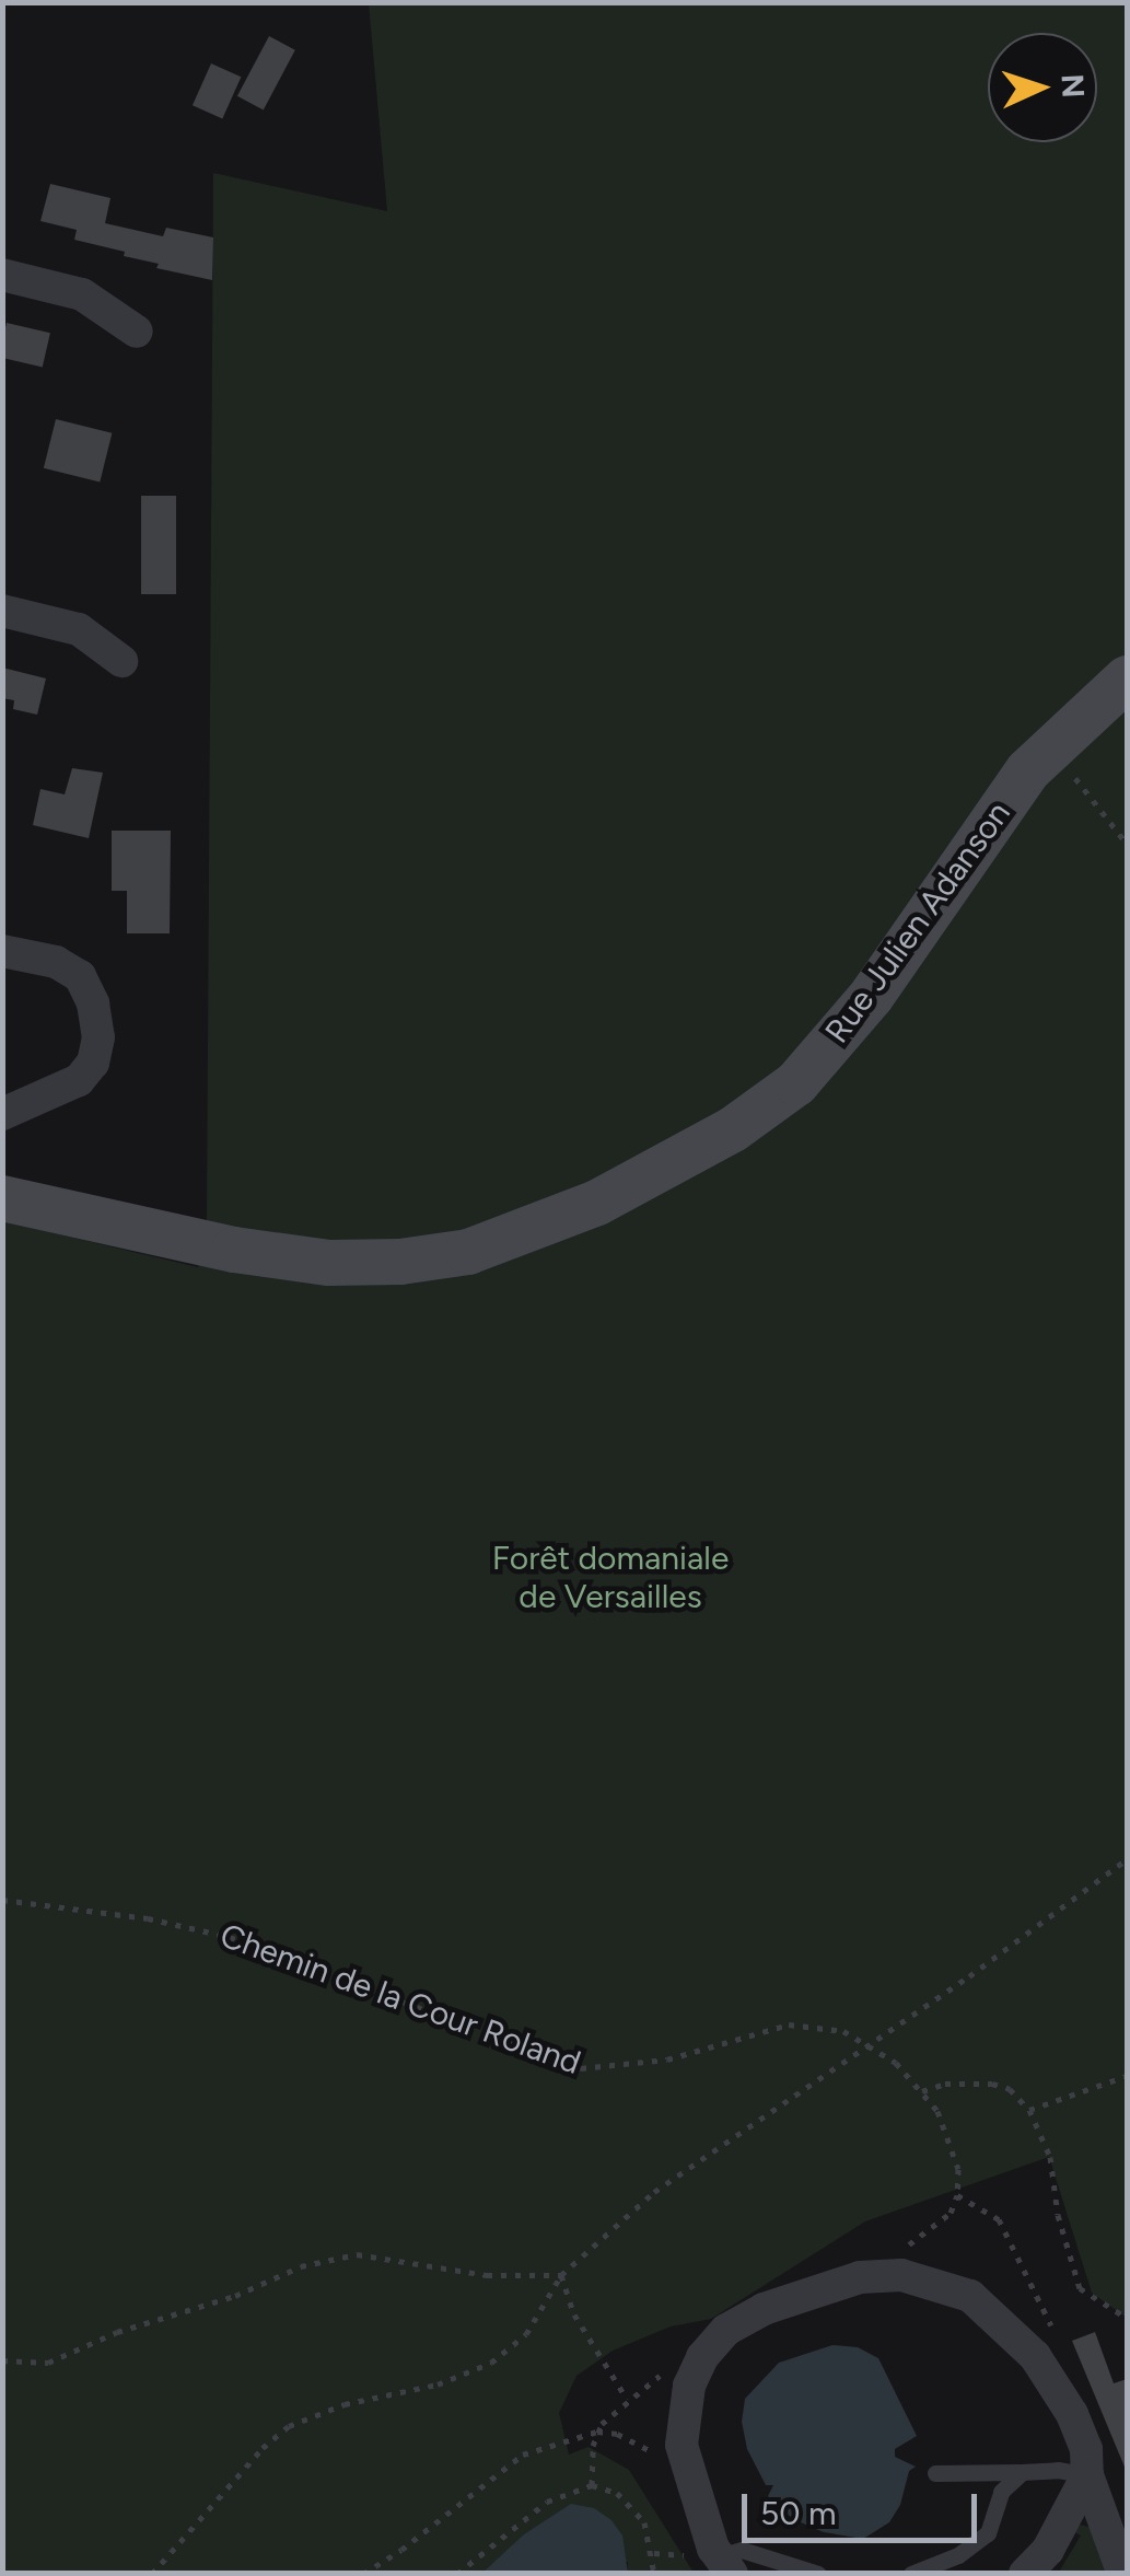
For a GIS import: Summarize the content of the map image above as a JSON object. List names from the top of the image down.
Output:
{
  "streets": {
    "main road": ["Rue Julien Adanson"],
    "path": ["Chemin de la Cour Roland"]
  },
  "parks": ["Forêt domaniale de Versailles"],
  "scale_bar": "50 m",
  "north": "right"
}
